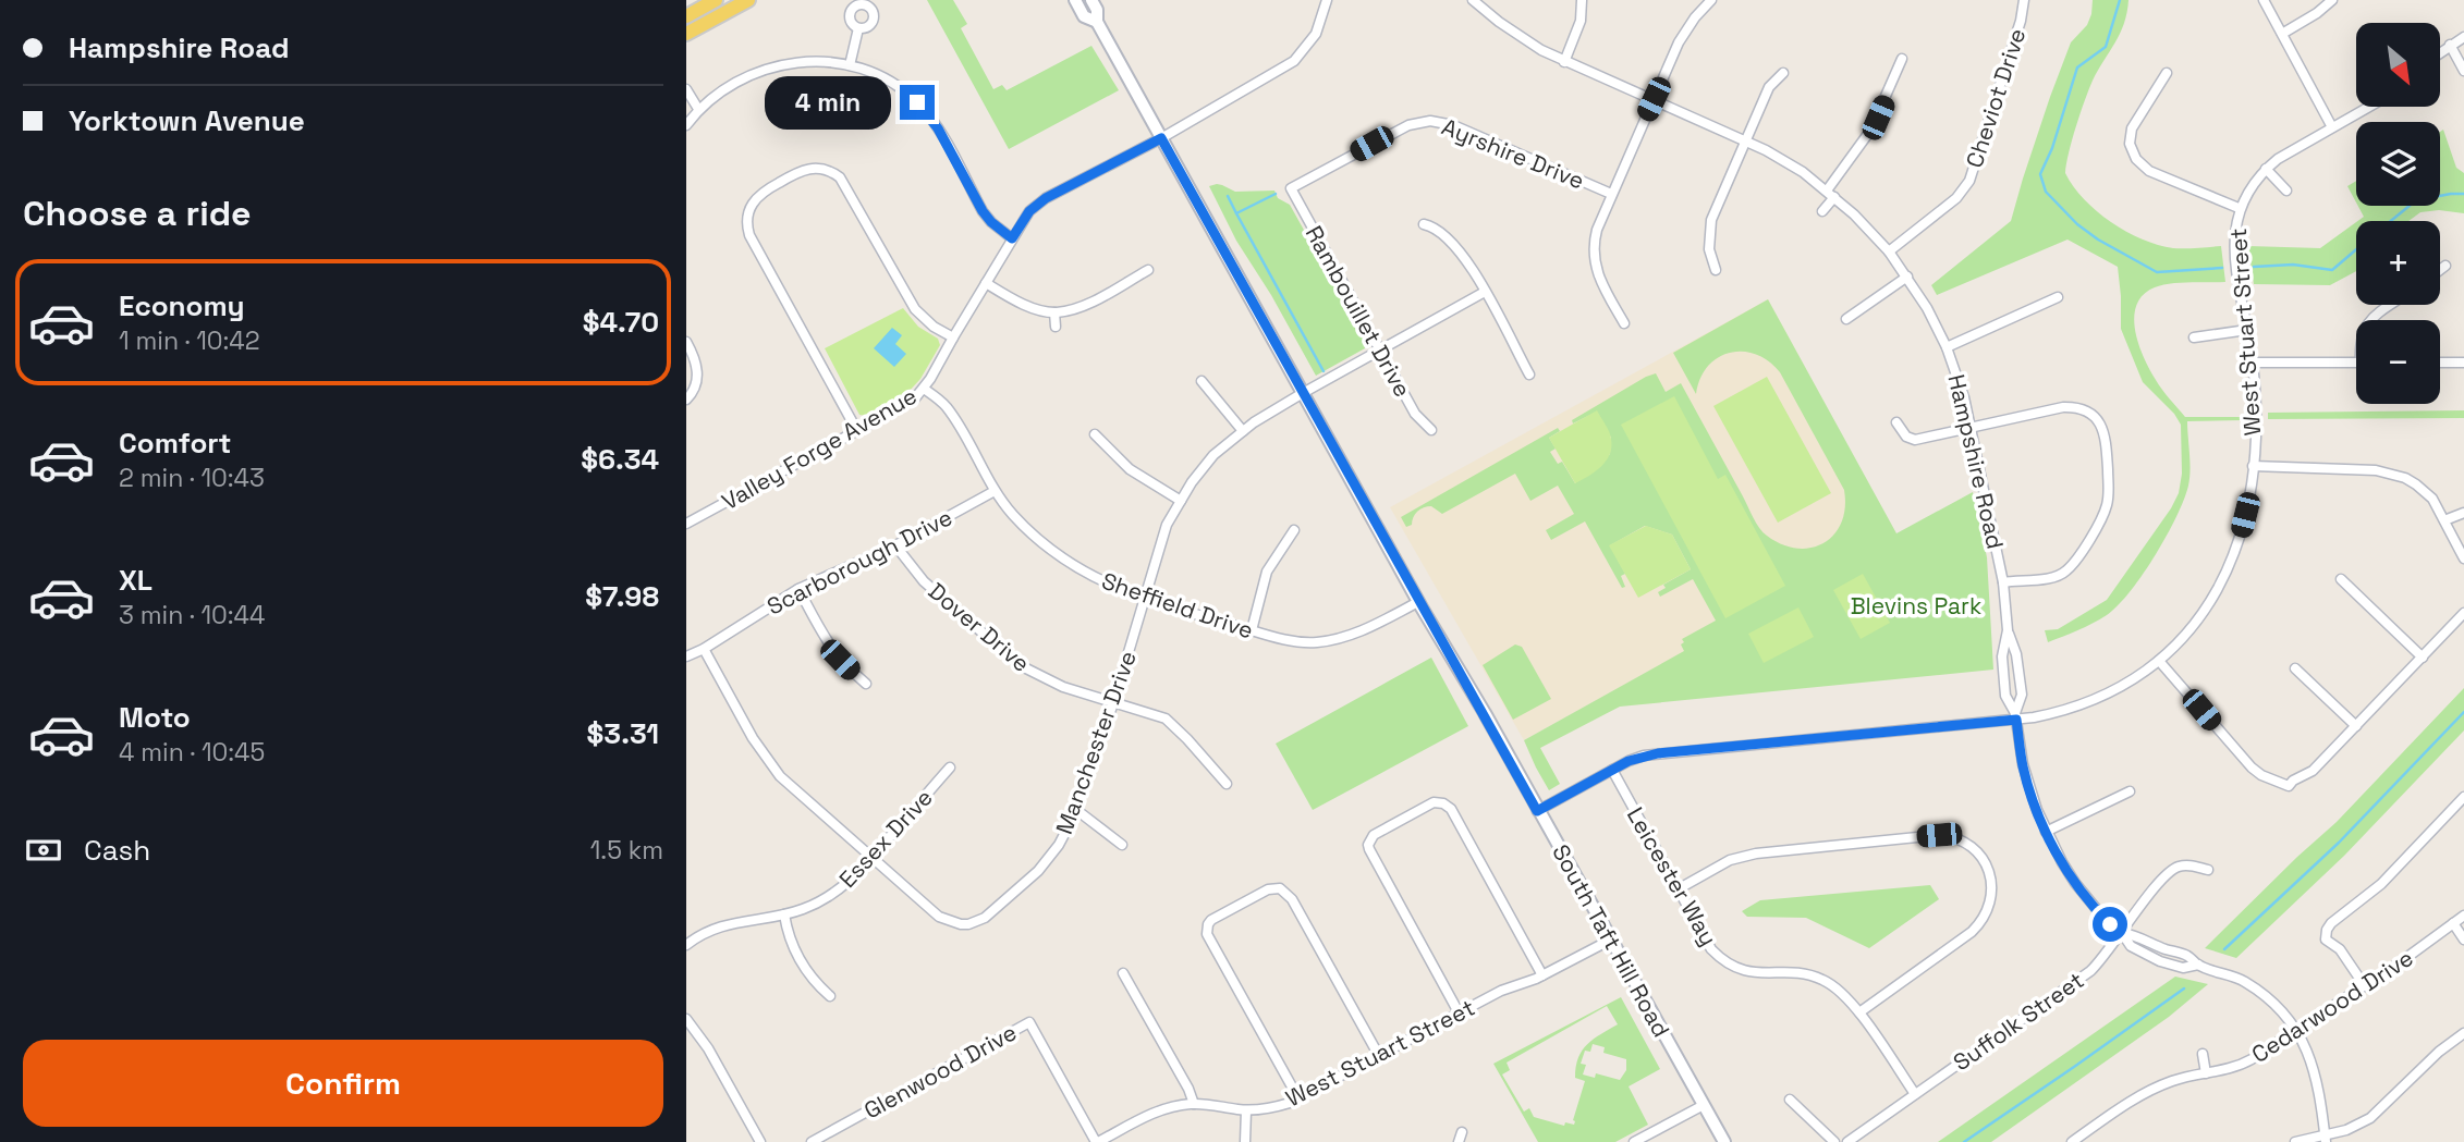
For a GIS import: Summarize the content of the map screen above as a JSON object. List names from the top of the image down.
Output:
{
  "streets": {
    "main road": ["South Taft Hill Road"],
    "street": [
      "Cheviot Drive",
      "Ayrshire Drive",
      "Rambouillet Drive",
      "West Stuart Street",
      "Valley Forge Avenue",
      "Hampshire Road",
      "Scarborough Drive",
      "Sheffield Drive",
      "Dover Drive",
      "Manchester Drive",
      "Essex Drive",
      "Leicester Way",
      "Cedarwood Drive",
      "Suffolk Street",
      "Glenwood Drive"
    ]
  },
  "crossings": [
    ["Cheviot Drive", "Hampshire Road"],
    ["Ayrshire Drive", "Rambouillet Drive"],
    ["Rambouillet Drive", "Manchester Drive"],
    ["West Stuart Street", "Hampshire Road"],
    ["West Stuart Street", "Leicester Way"],
    ["West Stuart Street", "South Taft Hill Road"],
    ["West Stuart Street", "Glenwood Drive"],
    ["Valley Forge Avenue", "Sheffield Drive"],
    ["Valley Forge Avenue", "South Taft Hill Road"],
    ["Hampshire Road", "Cedarwood Drive"],
    ["Hampshire Road", "Suffolk Street"],
    ["Scarborough Drive", "Sheffield Drive"],
    ["Scarborough Drive", "Dover Drive"],
    ["Sheffield Drive", "Manchester Drive"],
    ["Sheffield Drive", "South Taft Hill Road"],
    ["Dover Drive", "Manchester Drive"],
    ["Manchester Drive", "Essex Drive"],
    ["Manchester Drive", "South Taft Hill Road"],
    ["Leicester Way", "Suffolk Street"]
  ],
  "parks": ["Blevins Park"],
  "north": "bottom right",
  "page": {
    "banner": ["Hampshire Road", "Yorktown Avenue"],
    "map_buttons": ["+", "−"],
    "bubble": "4 min",
    "heading": "Choose a ride",
    "list": [
      {
        "name": "Economy",
        "note": "1 min · 10:42",
        "value": "$4.70"
      },
      {
        "name": "Comfort",
        "note": "2 min · 10:43",
        "value": "$6.34"
      },
      {
        "name": "XL",
        "note": "3 min · 10:44",
        "value": "$7.98"
      },
      {
        "name": "Moto",
        "note": "4 min · 10:45",
        "value": "$3.31"
      }
    ],
    "pay": ["Cash", "1.5 km"],
    "buttons": "Confirm"
  }
}
